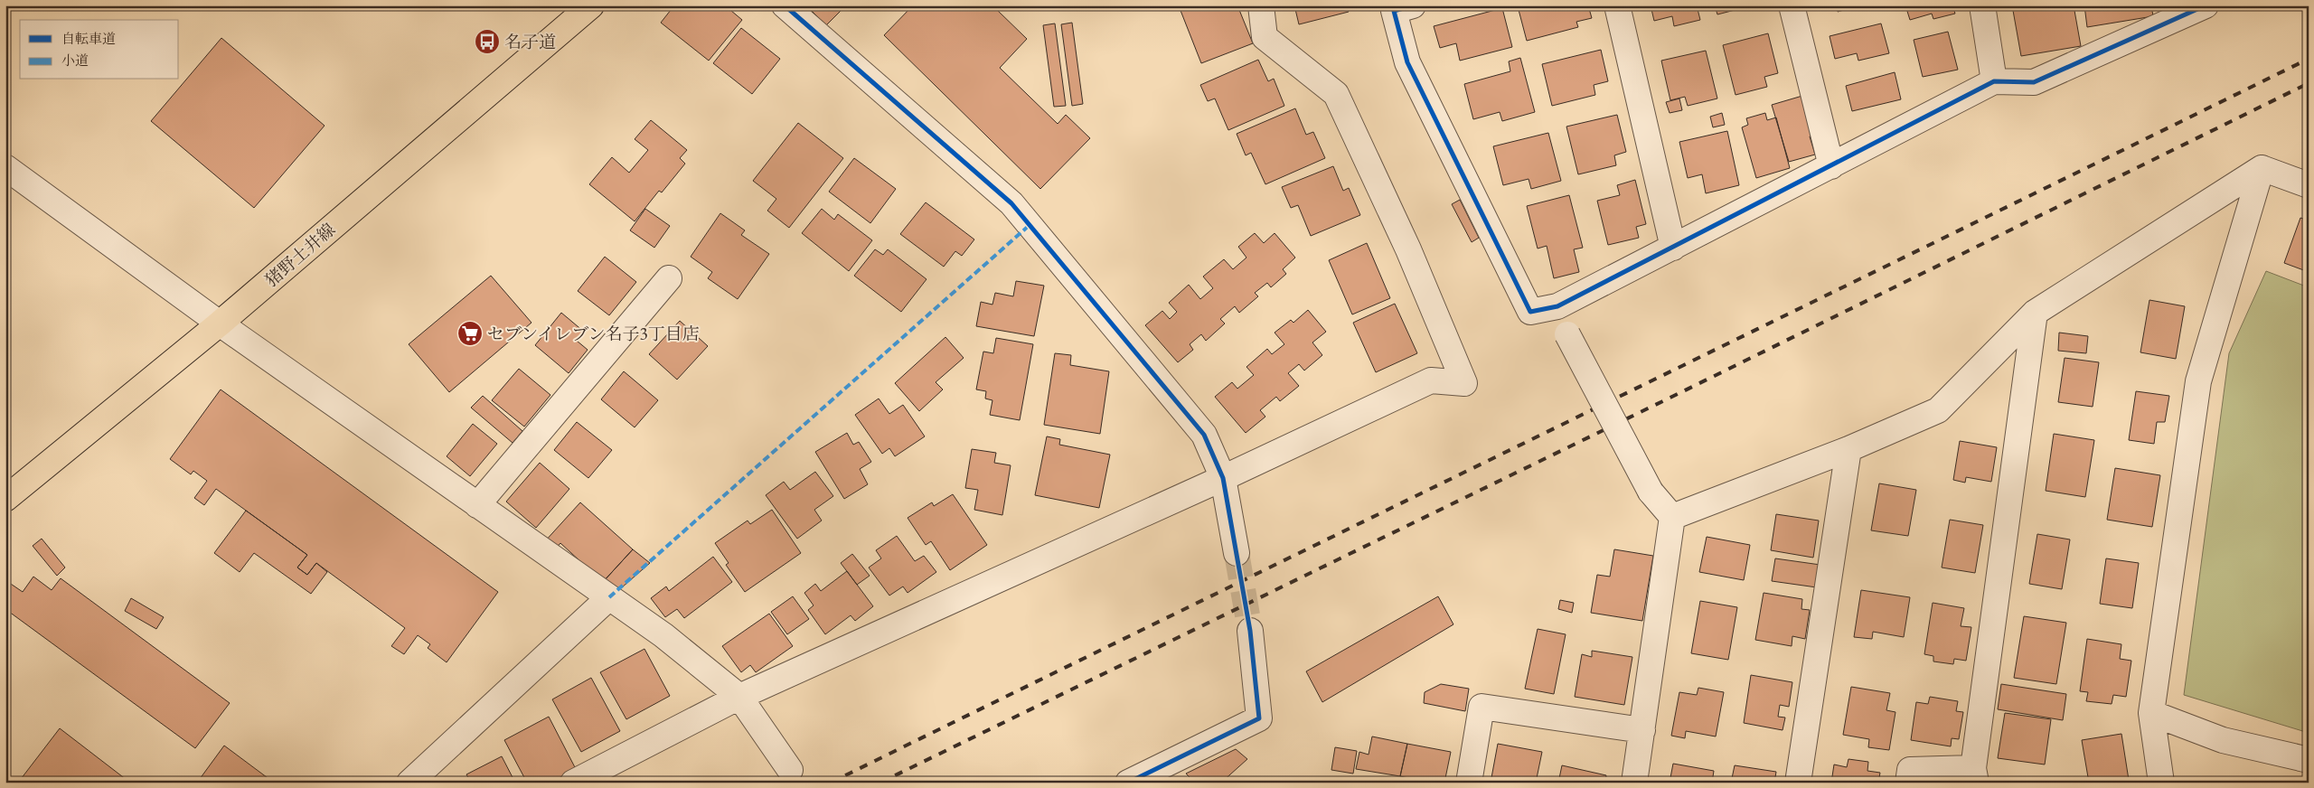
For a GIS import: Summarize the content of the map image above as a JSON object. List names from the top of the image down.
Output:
{
  "streets": {
    "main road": ["猪野土井線"]
  },
  "places": {
    "bus stop": ["名子道"],
    "supermarket": ["セブンイレブン名子3丁目店"]
  },
  "legend": ["自転車道", "小道"]
}
